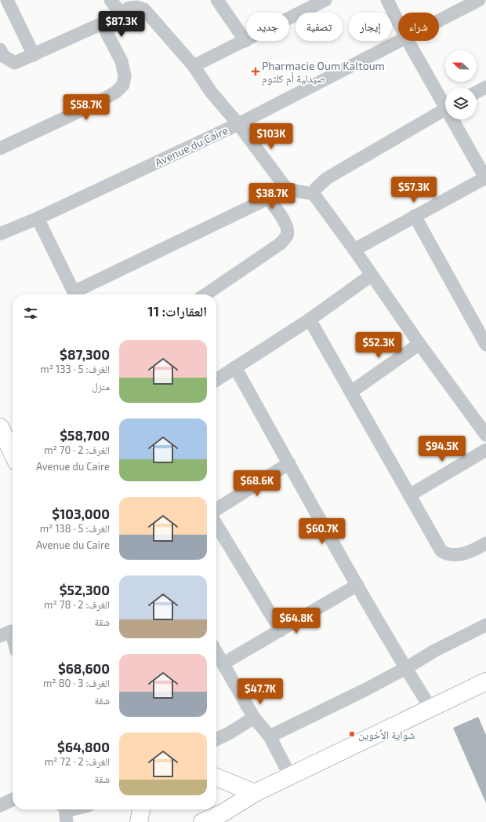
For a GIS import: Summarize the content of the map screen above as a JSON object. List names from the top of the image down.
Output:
{
  "streets": {
    "street": ["Avenue du Caire"]
  },
  "places": {
    "health": ["Pharmacie Oum Kaltoum صيدلية أم كلثوم"],
    "other": ["شواية الأخوين"]
  },
  "north": "left",
  "page": {
    "price": [
      "$87.3K",
      "$58.7K",
      "$103K",
      "$57.3K",
      "$38.7K",
      "$52.3K",
      "$94.5K",
      "$68.6K",
      "$60.7K",
      "$64.8K",
      "$47.7K"
    ],
    "chip": [
      "شراء",
      "إيجار",
      "تصفية",
      "جديد"
    ],
    "heading": "العقارات: 11",
    "list": [
      {
        "name": "$87,300",
        "note": "الغرف: 5 · 133 m² · منزل"
      },
      {
        "name": "$58,700",
        "note": "الغرف: 2 · 70 m² · Avenue du Caire"
      },
      {
        "name": "$103,000",
        "note": "الغرف: 5 · 138 m² · Avenue du Caire"
      },
      {
        "name": "$52,300",
        "note": "الغرف: 2 · 78 m² · شقة"
      },
      {
        "name": "$68,600",
        "note": "الغرف: 3 · 80 m² · شقة"
      },
      {
        "name": "$64,800",
        "note": "الغرف: 2 · 72 m² · شقة"
      }
    ]
  }
}
